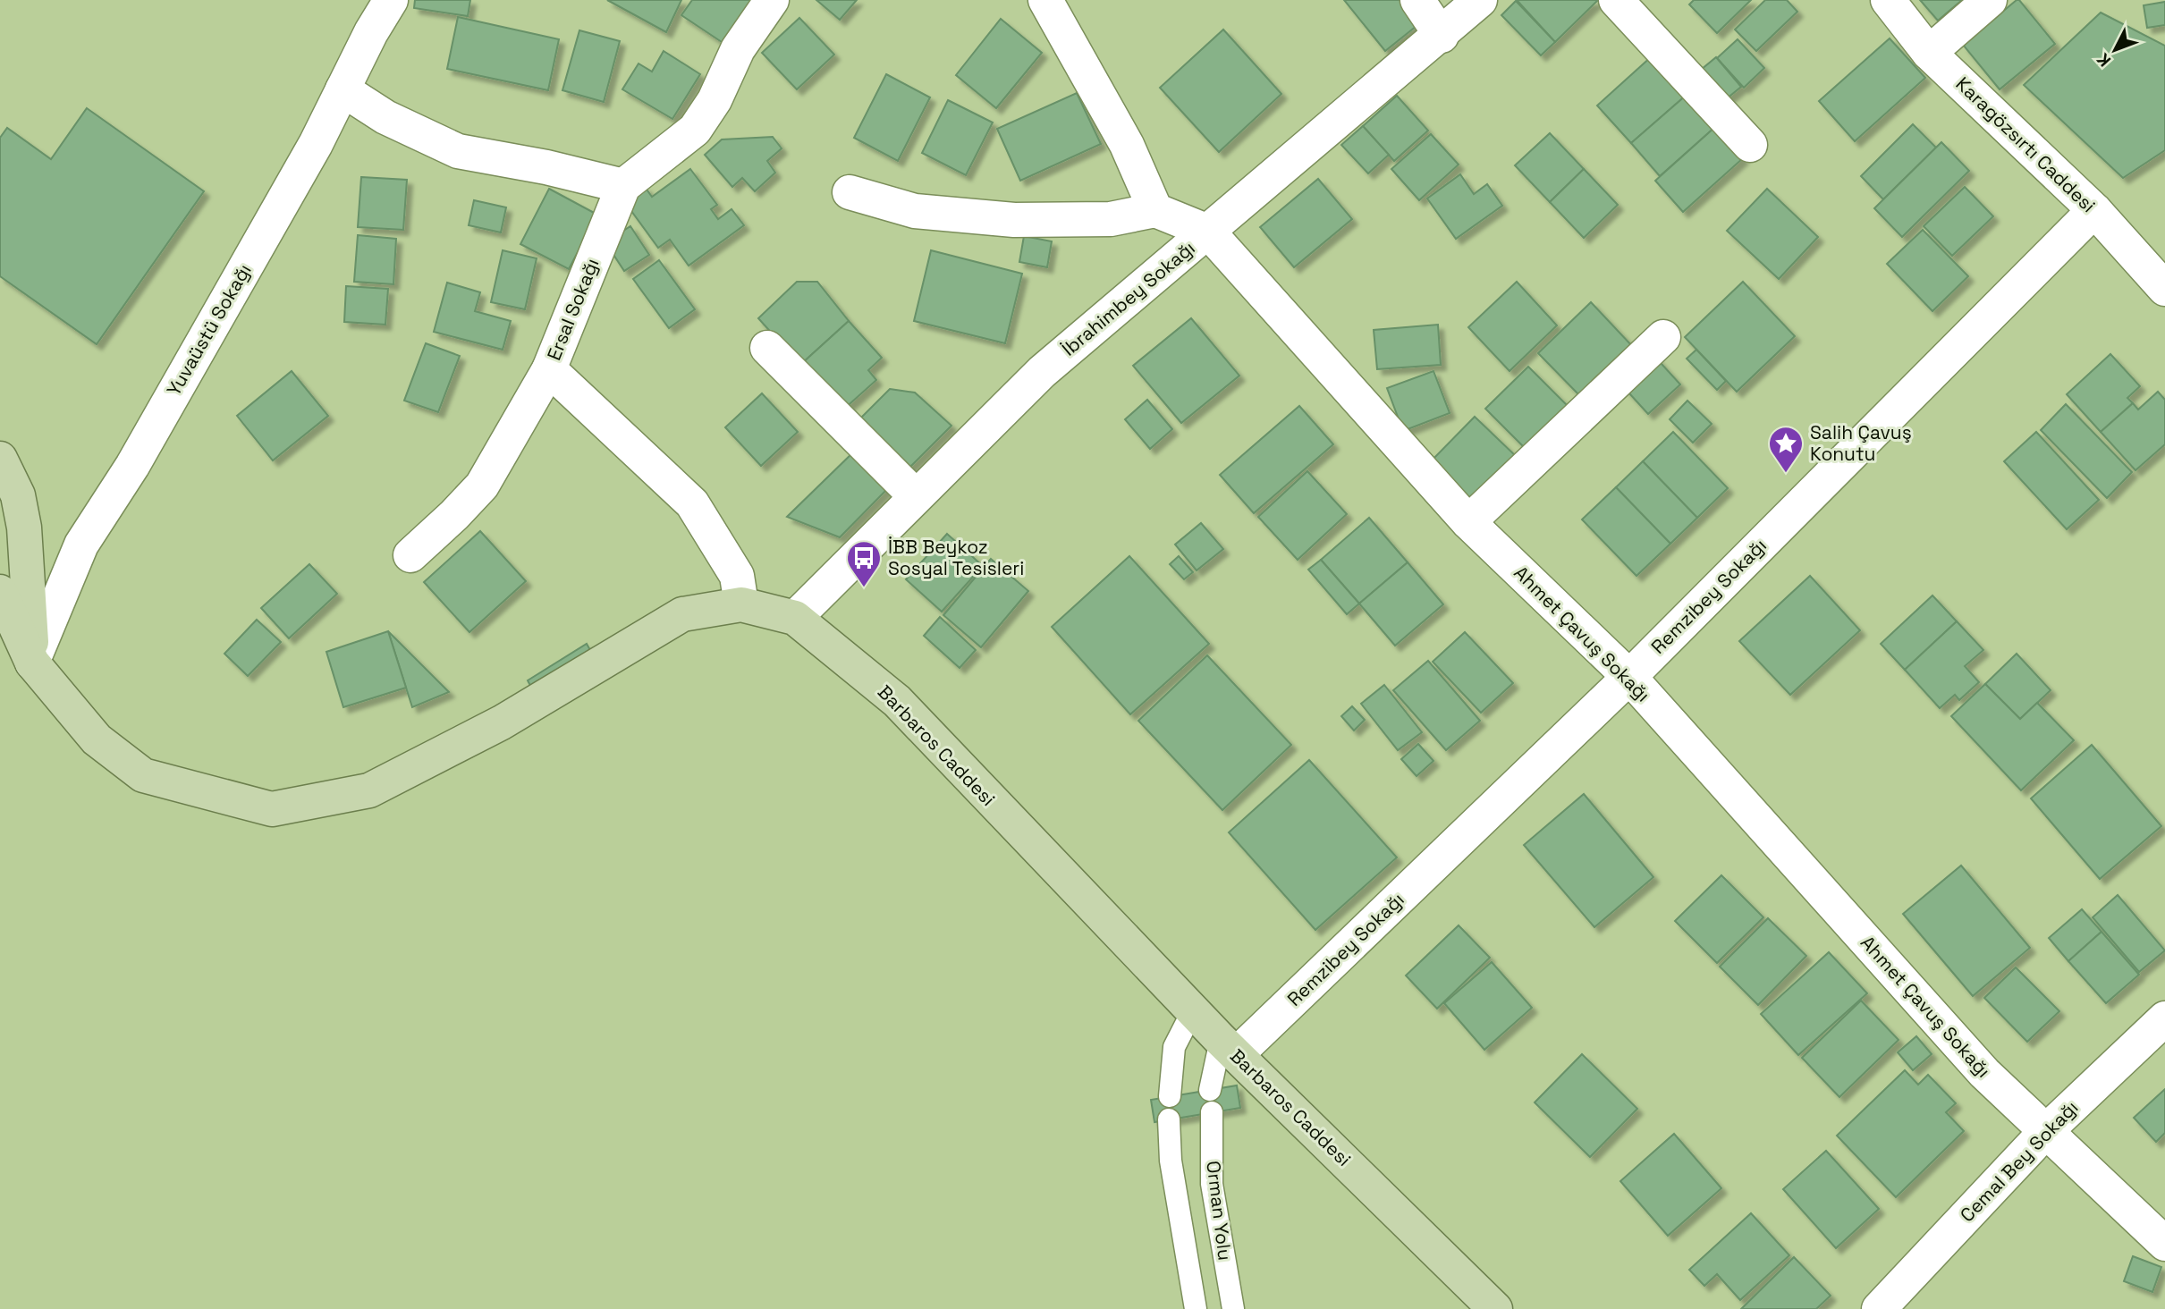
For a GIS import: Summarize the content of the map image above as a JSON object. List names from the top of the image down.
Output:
{
  "streets": {
    "main road": ["Barbaros Caddesi"],
    "street": [
      "Karagözsırtı Caddesi",
      "İbrahimbey Sokağı",
      "Ersal Sokağı",
      "Yuvaüstü Sokağı",
      "Remzibey Sokağı",
      "Ahmet Çavuş Sokağı",
      "Cemal Bey Sokağı"
    ],
    "lane": ["Orman Yolu"]
  },
  "crossings": [
    ["Karagözsırtı Caddesi", "Remzibey Sokağı"],
    ["İbrahimbey Sokağı", "Ahmet Çavuş Sokağı"],
    ["İbrahimbey Sokağı", "Barbaros Caddesi"],
    ["Ersal Sokağı", "Barbaros Caddesi"],
    ["Yuvaüstü Sokağı", "Barbaros Caddesi"],
    ["Remzibey Sokağı", "Ahmet Çavuş Sokağı"],
    ["Remzibey Sokağı", "Barbaros Caddesi"],
    ["Ahmet Çavuş Sokağı", "Cemal Bey Sokağı"]
  ],
  "places": {
    "place": ["Salih Çavuş Konutu"],
    "bus stop": ["İBB Beykoz Sosyal Tesisleri"]
  },
  "north": "bottom left"
}
